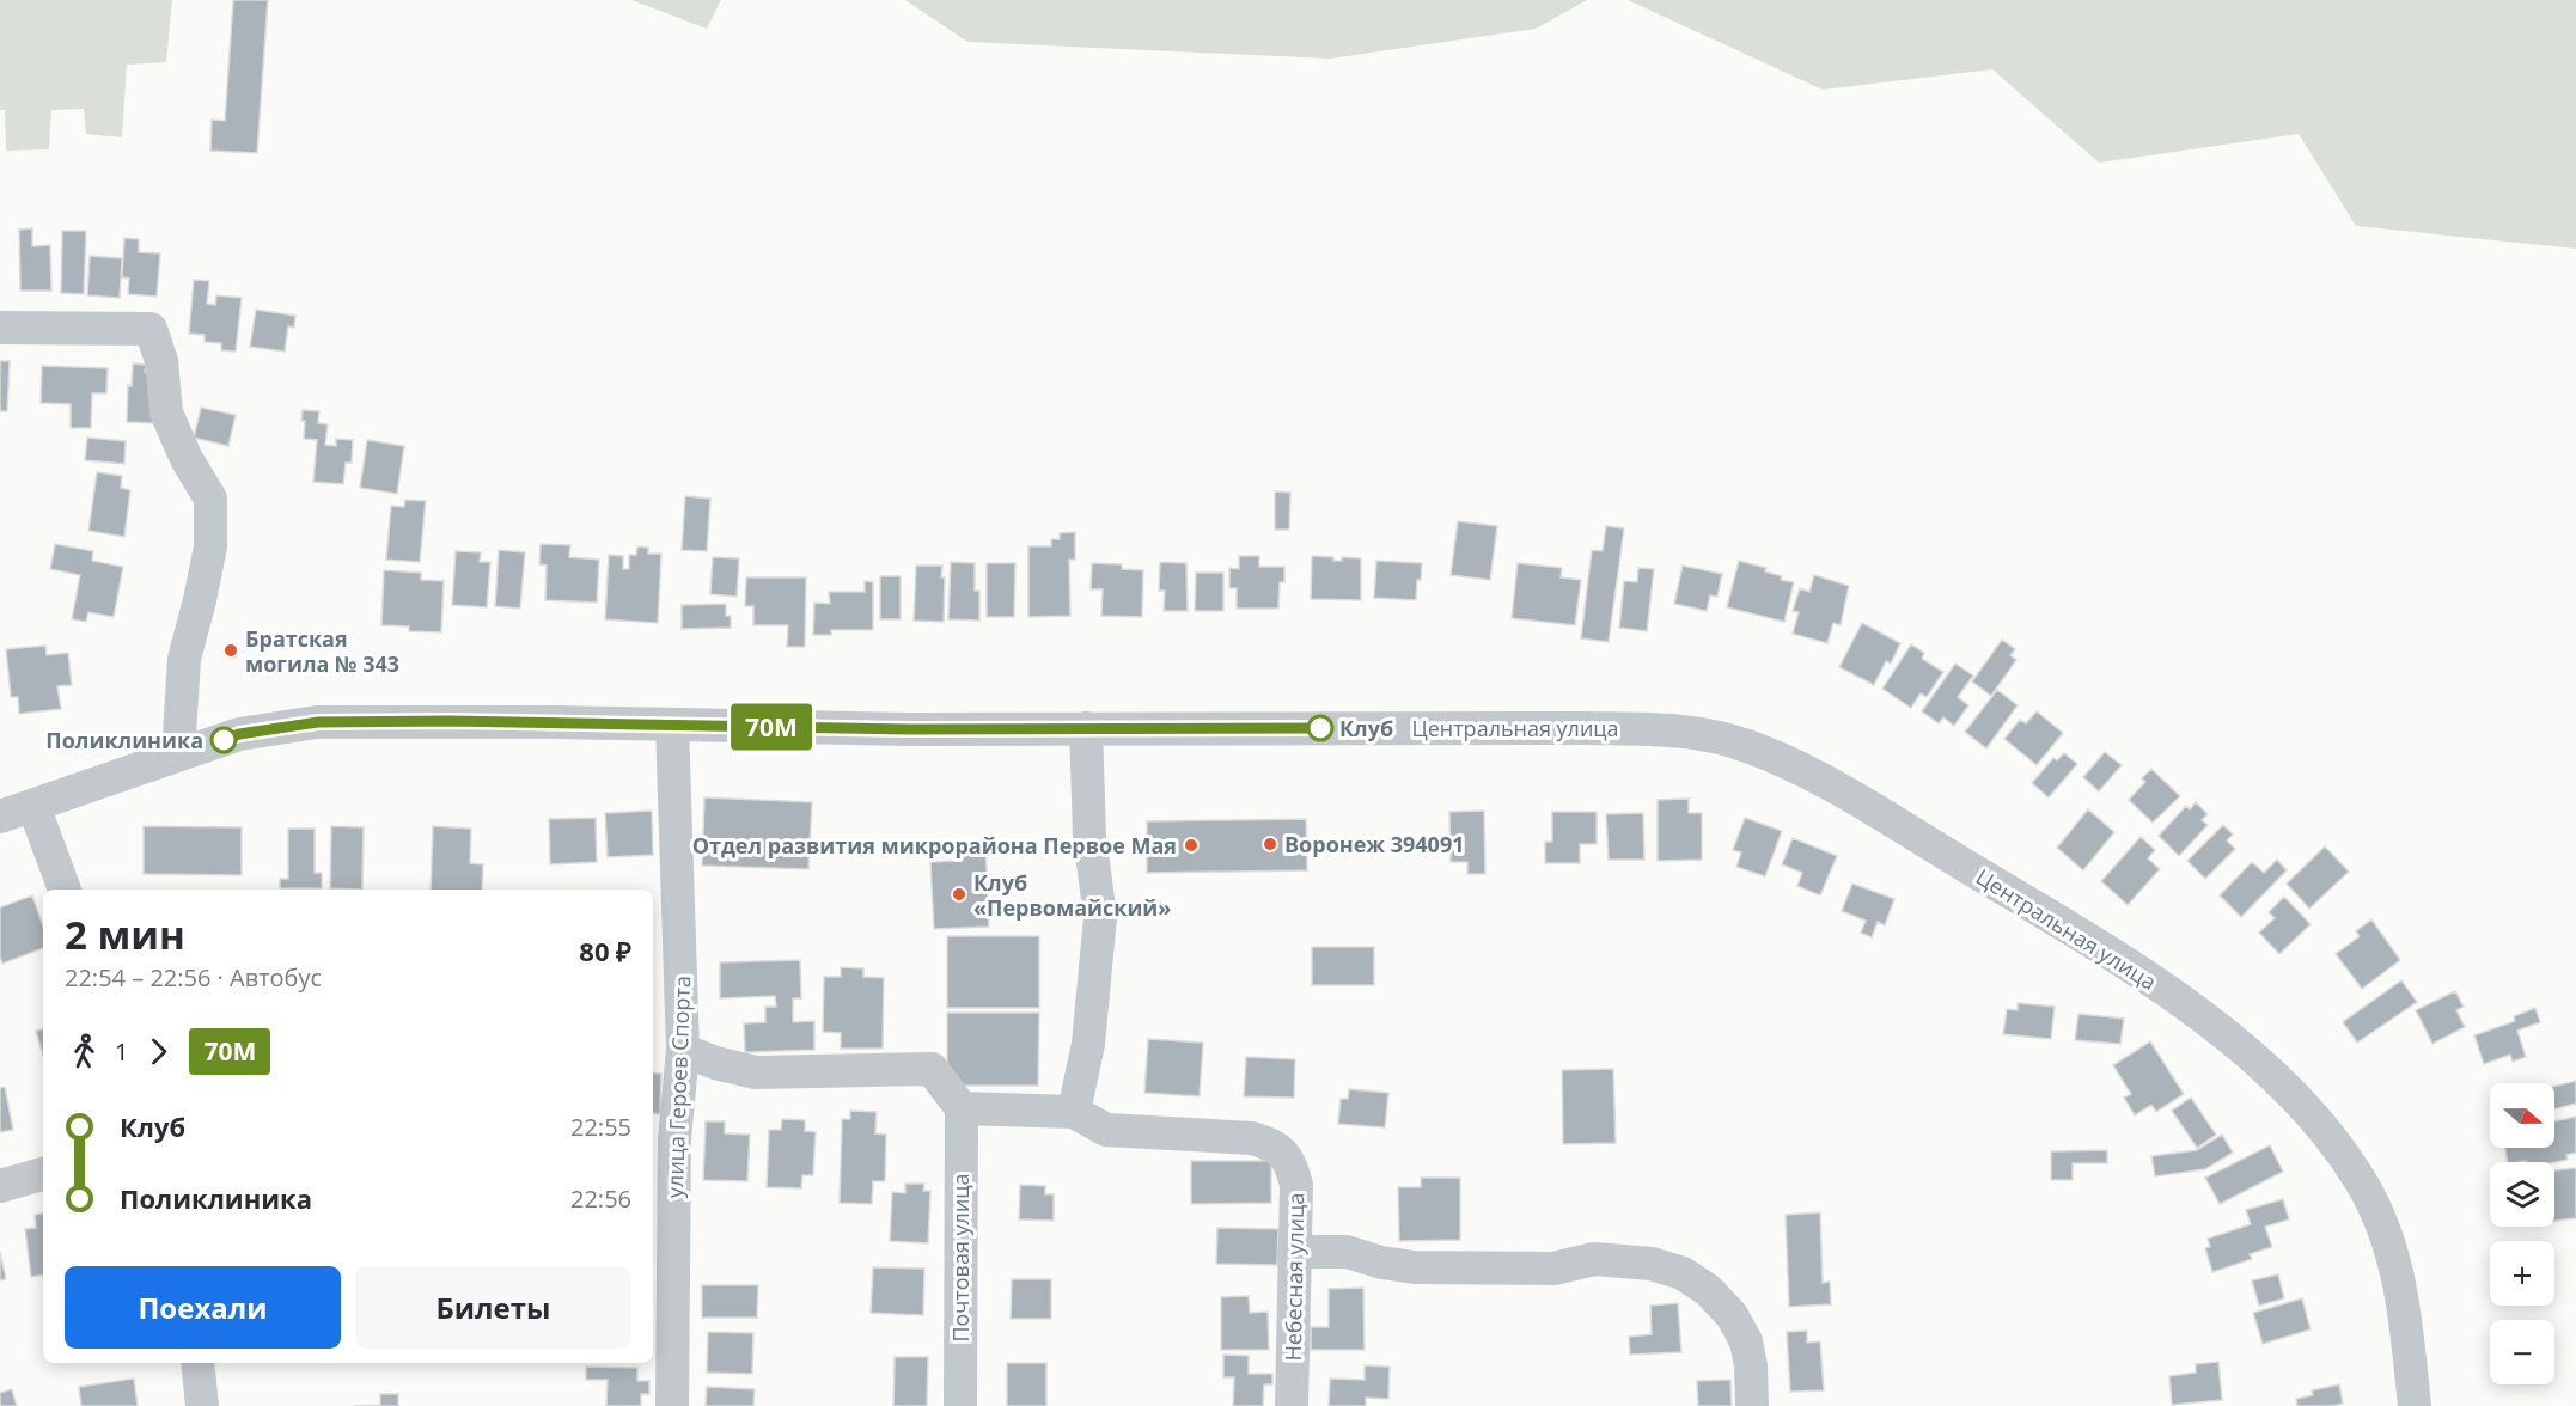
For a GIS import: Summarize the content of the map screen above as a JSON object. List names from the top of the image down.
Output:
{
  "streets": {
    "street": [
      "Центральная улица",
      "улица Героев Спорта",
      "Почтовая улица",
      "Небесная улица"
    ]
  },
  "crossings": [
    ["Центральная улица", "улица Героев Спорта"]
  ],
  "places": [
    "Братская могила № 343",
    "Клуб",
    "Поликлиника",
    "Воронеж 394091",
    "Отдел развития микрорайона Первое Мая",
    "Клуб «Первомайский»"
  ],
  "lines": ["bus line 70М"],
  "north": "right",
  "page": {
    "on_map": "70М",
    "heading": ["2 мин", "22:54 – 22:56 · Автобус", "80 ₽"],
    "legs": ["1", "70М"],
    "map_buttons": ["+", "−"],
    "list": [
      {
        "name": "Клуб",
        "value": "22:55"
      },
      {
        "name": "Поликлиника",
        "value": "22:56"
      }
    ],
    "buttons": ["Поехали", "Билеты"]
  }
}
